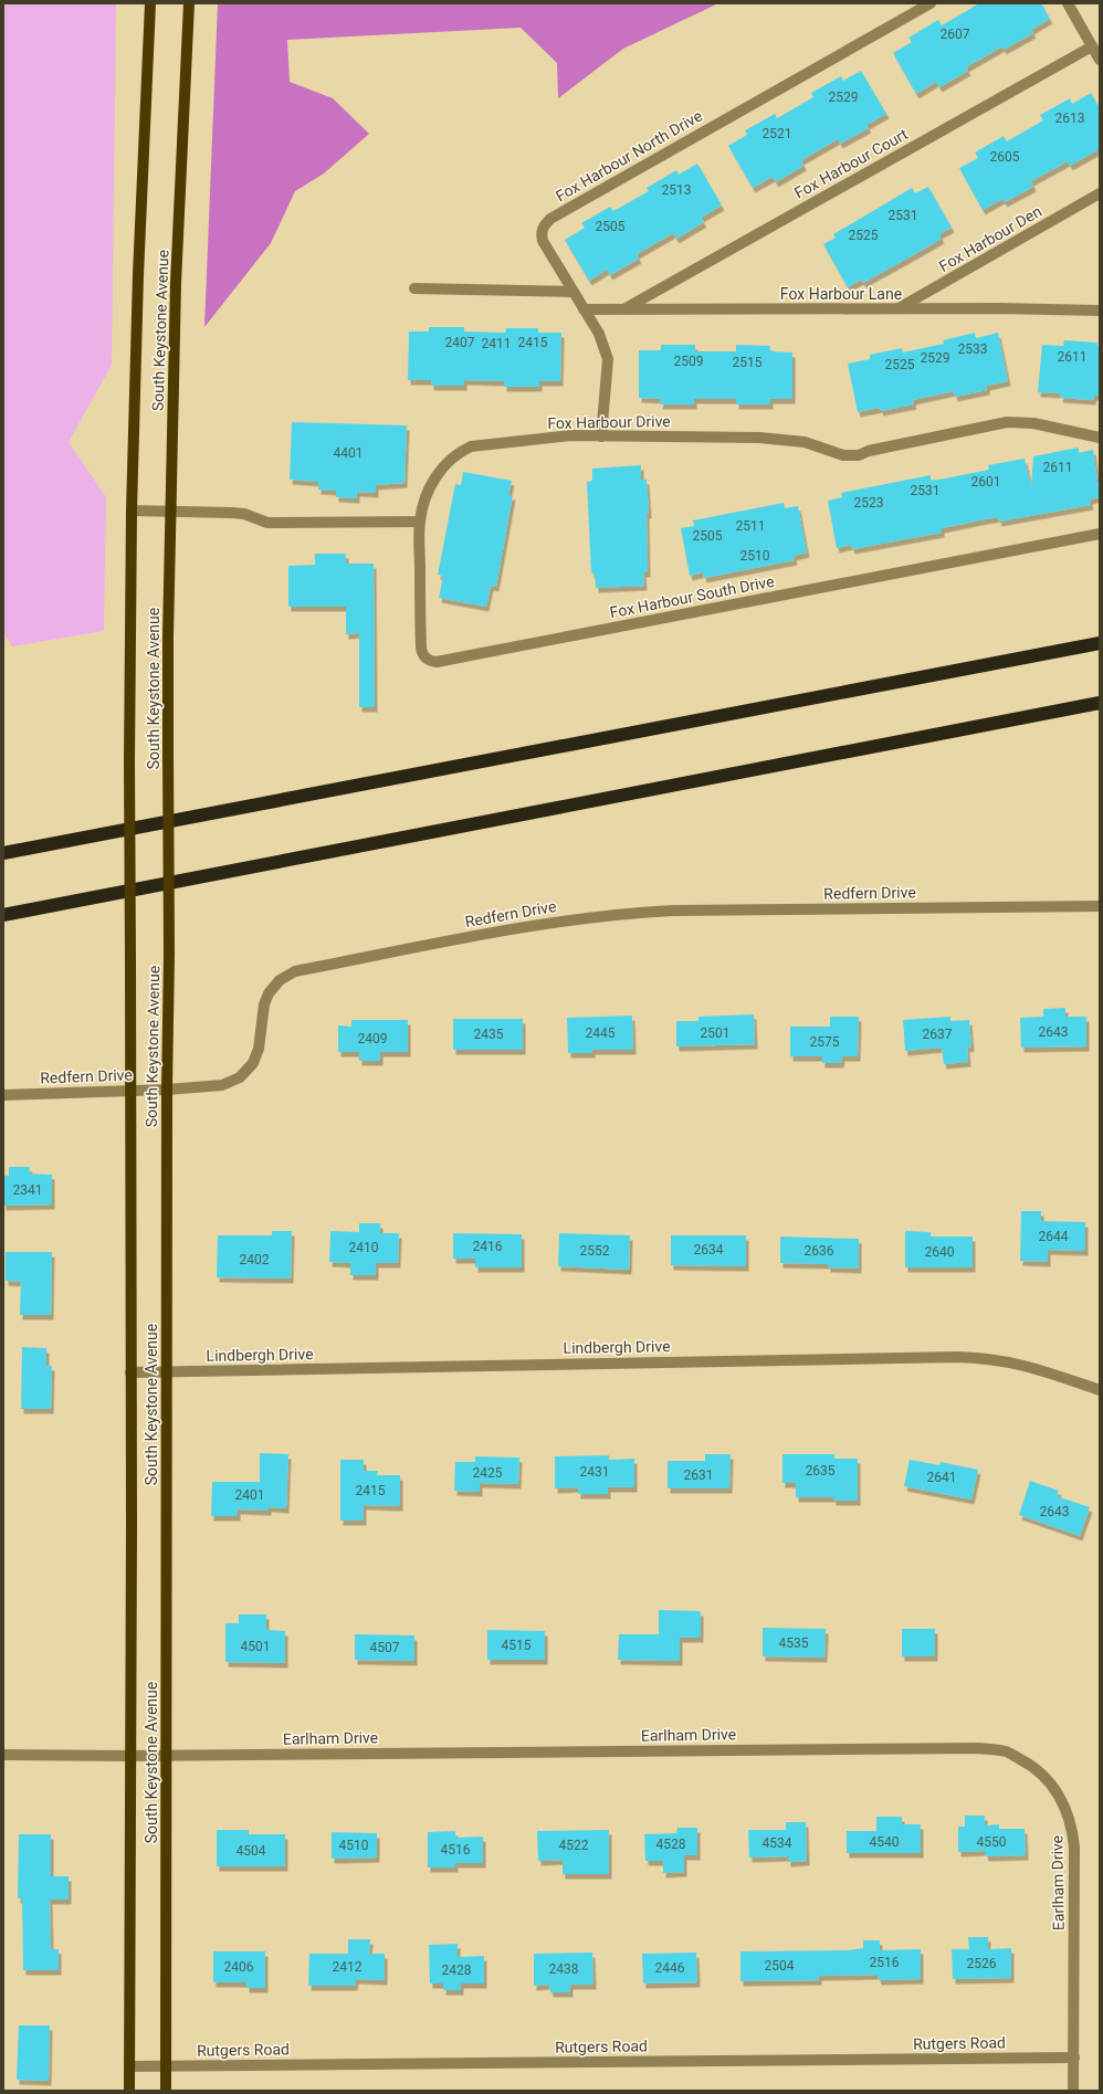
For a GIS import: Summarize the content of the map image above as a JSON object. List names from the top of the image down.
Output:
{
  "streets": {
    "main road": ["South Keystone Avenue"],
    "street": [
      "Fox Harbour North Drive",
      "Fox Harbour Court",
      "Fox Harbour Den",
      "Fox Harbour Lane",
      "Fox Harbour Drive",
      "Fox Harbour South Drive",
      "Redfern Drive",
      "Lindbergh Drive",
      "Earlham Drive",
      "Rutgers Road"
    ]
  },
  "crossings": [
    ["Fox Harbour North Drive", "Fox Harbour Lane"],
    ["Fox Harbour North Drive", "Fox Harbour Drive"],
    ["Fox Harbour Court", "Fox Harbour Lane"],
    ["Fox Harbour Den", "Fox Harbour Lane"],
    ["South Keystone Avenue", "Redfern Drive"],
    ["South Keystone Avenue", "Lindbergh Drive"],
    ["South Keystone Avenue", "Earlham Drive"],
    ["South Keystone Avenue", "Rutgers Road"],
    ["Fox Harbour Drive", "Fox Harbour South Drive"],
    ["Earlham Drive", "Rutgers Road"]
  ],
  "house_numbers": [
    "2607",
    "2529",
    "2613",
    "2521",
    "2605",
    "2513",
    "2531",
    "2505",
    "2525",
    "2407",
    "2415",
    "2411",
    "2533",
    "2611",
    "2529",
    "2509",
    "2515",
    "2525",
    "4401",
    "2611",
    "2601",
    "2531",
    "2523",
    "2511",
    "2505",
    "2510",
    "2643",
    "2445",
    "2501",
    "2435",
    "2637",
    "2409",
    "2575",
    "2341",
    "2644",
    "2416",
    "2410",
    "2634",
    "2552",
    "2636",
    "2640",
    "2402",
    "2635",
    "2431",
    "2425",
    "2631",
    "2641",
    "2415",
    "2401",
    "2643",
    "4535",
    "4515",
    "4501",
    "4507",
    "4540",
    "4550",
    "4534",
    "4528",
    "4510",
    "4522",
    "4516",
    "4504",
    "2516",
    "2526",
    "2504",
    "2406",
    "2412",
    "2446",
    "2438",
    "2428"
  ]
}
